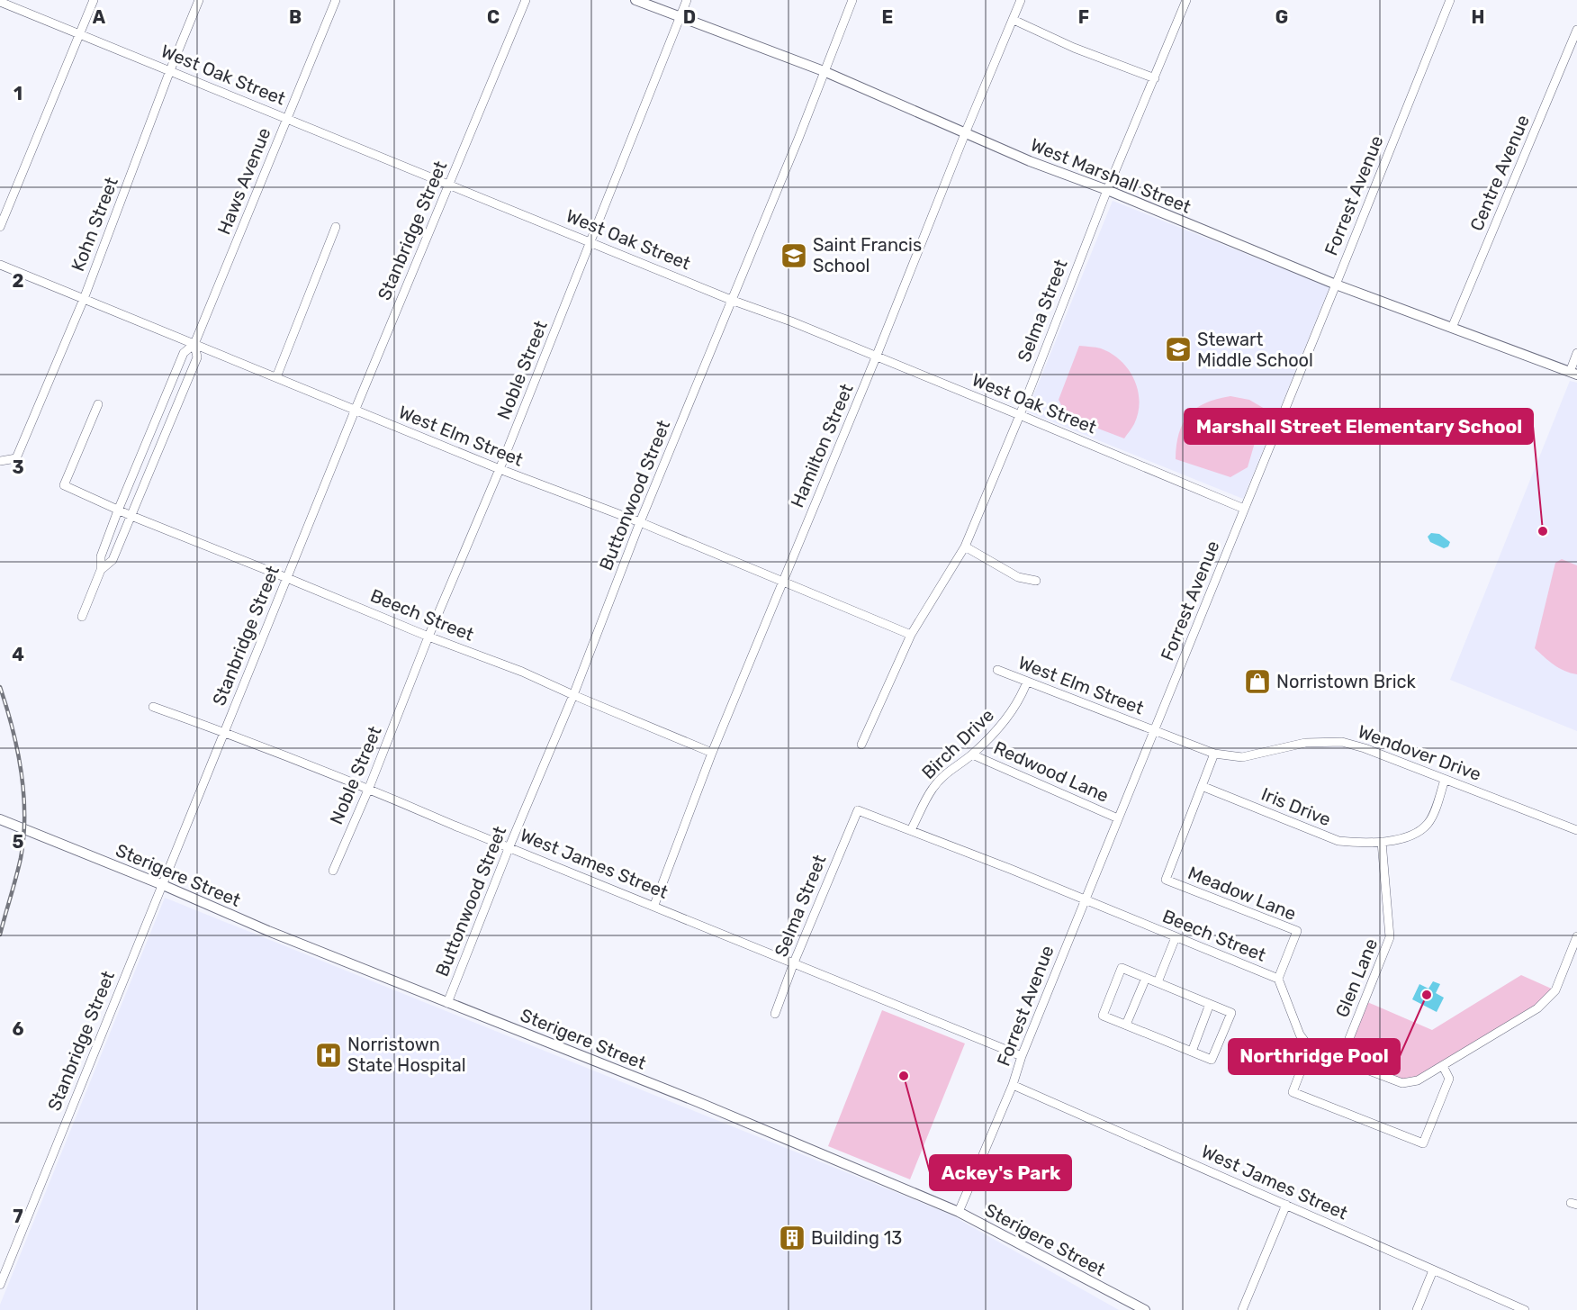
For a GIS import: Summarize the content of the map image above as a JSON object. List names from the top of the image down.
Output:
{
  "streets": {
    "street": [
      "West Oak Street",
      "Centre Avenue",
      "West Marshall Street",
      "Haws Avenue",
      "Forrest Avenue",
      "Kohn Street",
      "Stanbridge Street",
      "Selma Street",
      "Noble Street",
      "West Elm Street",
      "Hamilton Street",
      "Buttonwood Street",
      "Beech Street",
      "Birch Drive",
      "Wendover Drive",
      "Redwood Lane",
      "Iris Drive",
      "West James Street",
      "Sterigere Street",
      "Meadow Lane",
      "Glen Lane"
    ]
  },
  "crossings": [
    ["West Oak Street", "Haws Avenue"],
    ["West Oak Street", "Forrest Avenue"],
    ["West Oak Street", "Kohn Street"],
    ["West Oak Street", "Stanbridge Street"],
    ["West Oak Street", "Selma Street"],
    ["West Oak Street", "Noble Street"],
    ["West Oak Street", "Hamilton Street"],
    ["West Oak Street", "Buttonwood Street"],
    ["Centre Avenue", "West Marshall Street"],
    ["West Marshall Street", "Forrest Avenue"],
    ["West Marshall Street", "Selma Street"],
    ["West Marshall Street", "Noble Street"],
    ["West Marshall Street", "Hamilton Street"],
    ["West Marshall Street", "Buttonwood Street"],
    ["Haws Avenue", "West Elm Street"],
    ["Haws Avenue", "Beech Street"],
    ["Forrest Avenue", "West Elm Street"],
    ["Forrest Avenue", "Beech Street"],
    ["Forrest Avenue", "Wendover Drive"],
    ["Forrest Avenue", "Redwood Lane"],
    ["Forrest Avenue", "West James Street"],
    ["Forrest Avenue", "Sterigere Street"],
    ["Kohn Street", "West Elm Street"],
    ["Stanbridge Street", "West Elm Street"],
    ["Stanbridge Street", "Beech Street"],
    ["Stanbridge Street", "West James Street"],
    ["Stanbridge Street", "Sterigere Street"],
    ["Selma Street", "West Elm Street"],
    ["Selma Street", "Beech Street"],
    ["Selma Street", "West James Street"],
    ["Noble Street", "West Elm Street"],
    ["Noble Street", "Beech Street"],
    ["Noble Street", "West James Street"],
    ["West Elm Street", "Hamilton Street"],
    ["West Elm Street", "Buttonwood Street"],
    ["West Elm Street", "Birch Drive"],
    ["West Elm Street", "Wendover Drive"],
    ["Hamilton Street", "Beech Street"],
    ["Hamilton Street", "West James Street"],
    ["Buttonwood Street", "Beech Street"],
    ["Buttonwood Street", "West James Street"],
    ["Buttonwood Street", "Sterigere Street"],
    ["Beech Street", "Birch Drive"],
    ["Beech Street", "Meadow Lane"],
    ["Birch Drive", "Redwood Lane"],
    ["Wendover Drive", "Iris Drive"],
    ["Wendover Drive", "Meadow Lane"],
    ["Iris Drive", "Meadow Lane"],
    ["Iris Drive", "Glen Lane"]
  ],
  "places": {
    "school or university": ["Saint Francis School", "Stewart Middle School"],
    "other": ["Marshall Street Elementary School", "Northridge Pool", "Ackey's Park"],
    "shop": ["Norristown Brick"],
    "hospital": ["Norristown State Hospital"],
    "building": ["Building 13"]
  },
  "grid": {
    "columns": [
      "A",
      "B",
      "C",
      "D",
      "E",
      "F",
      "G",
      "H"
    ],
    "rows": [
      "1",
      "2",
      "3",
      "4",
      "5",
      "6",
      "7"
    ]
  }
}
